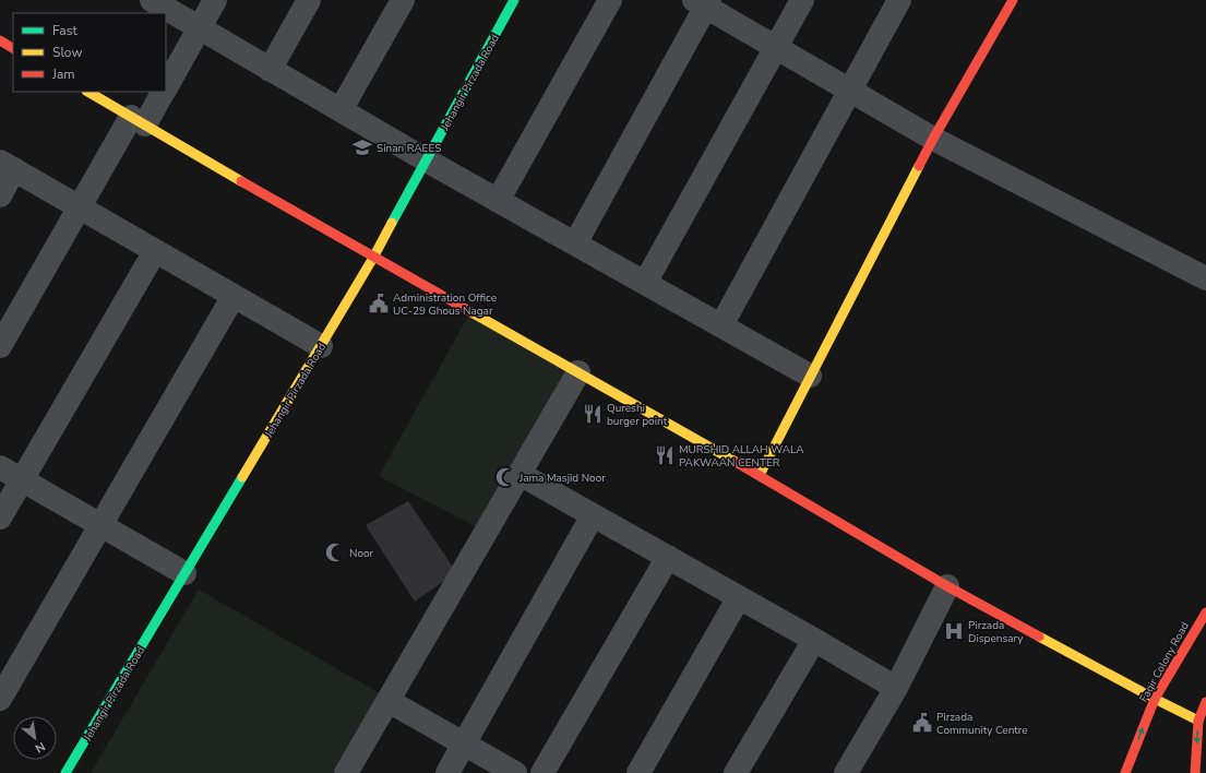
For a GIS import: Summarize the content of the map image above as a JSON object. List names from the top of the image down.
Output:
{
  "streets": {
    "main road": ["Jehangir Pirzada Road", "Faqir Colony Road"]
  },
  "places": {
    "school or university": ["Sinan RAEES"],
    "public building": ["Administration Office UC-29 Ghous Nagar", "Pirzada Community Centre"],
    "restaurant": ["Qureshi burger point", "MURSHID ALLAH WALA PAKWAAN CENTER"],
    "mosque": ["Jama Masjid Noor", "Noor"],
    "hospital": ["Pirzada Dispensary"]
  },
  "legend": ["Fast", "Slow", "Jam"],
  "north": "bottom right"
}
